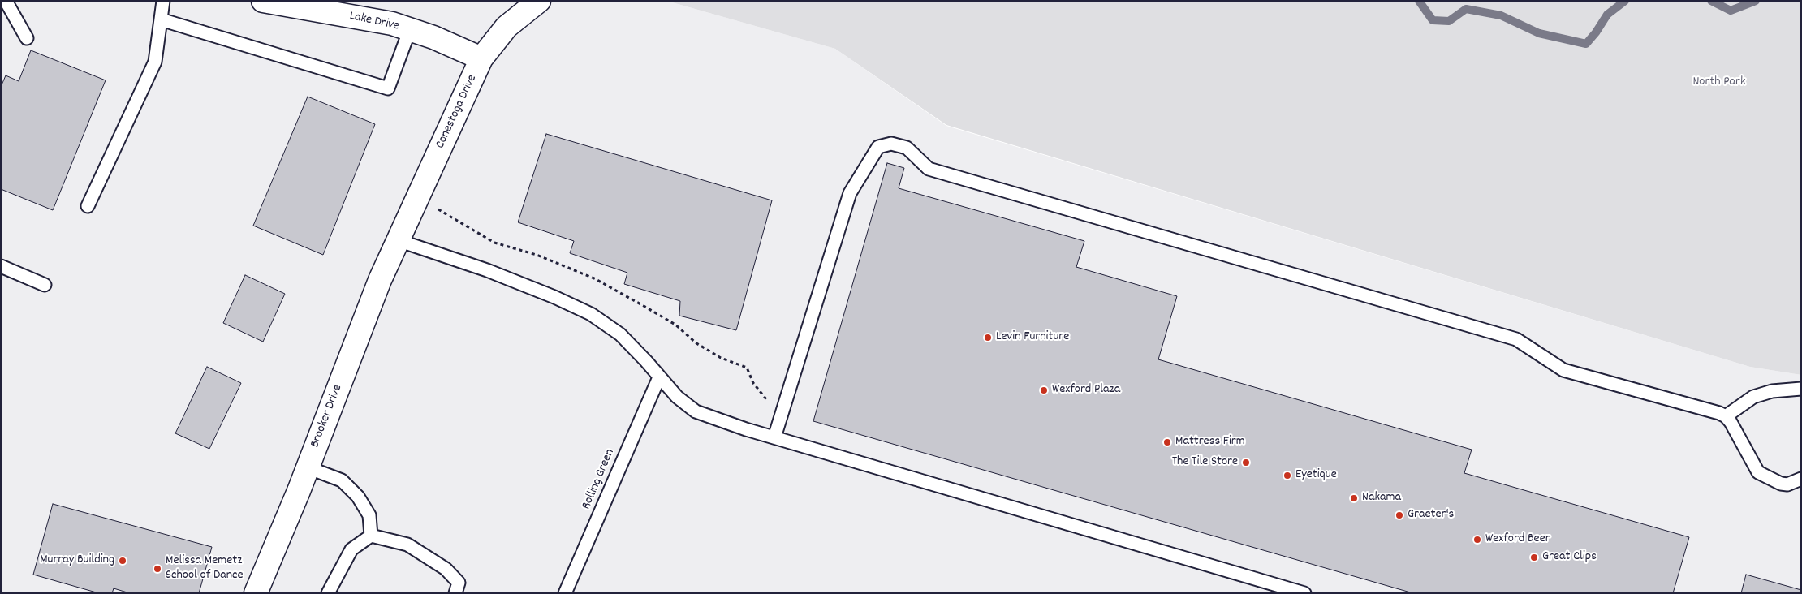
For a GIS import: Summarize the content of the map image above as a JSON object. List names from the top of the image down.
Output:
{
  "streets": {
    "street": ["Lake Drive", "Conestoga Drive", "Brooker Drive"],
    "lane": ["Rolling Green"]
  },
  "crossings": [
    ["Lake Drive", "Conestoga Drive"],
    ["Conestoga Drive", "Brooker Drive"]
  ],
  "parks": ["North Park"],
  "places": [
    "Levin Furniture",
    "Wexford Plaza",
    "Mattress Firm",
    "The Tile Store",
    "Eyetique",
    "Nakama",
    "Graeter's",
    "Wexford Beer",
    "Great Clips",
    "Murray Building",
    "Melissa Memetz School of Dance"
  ]
}
